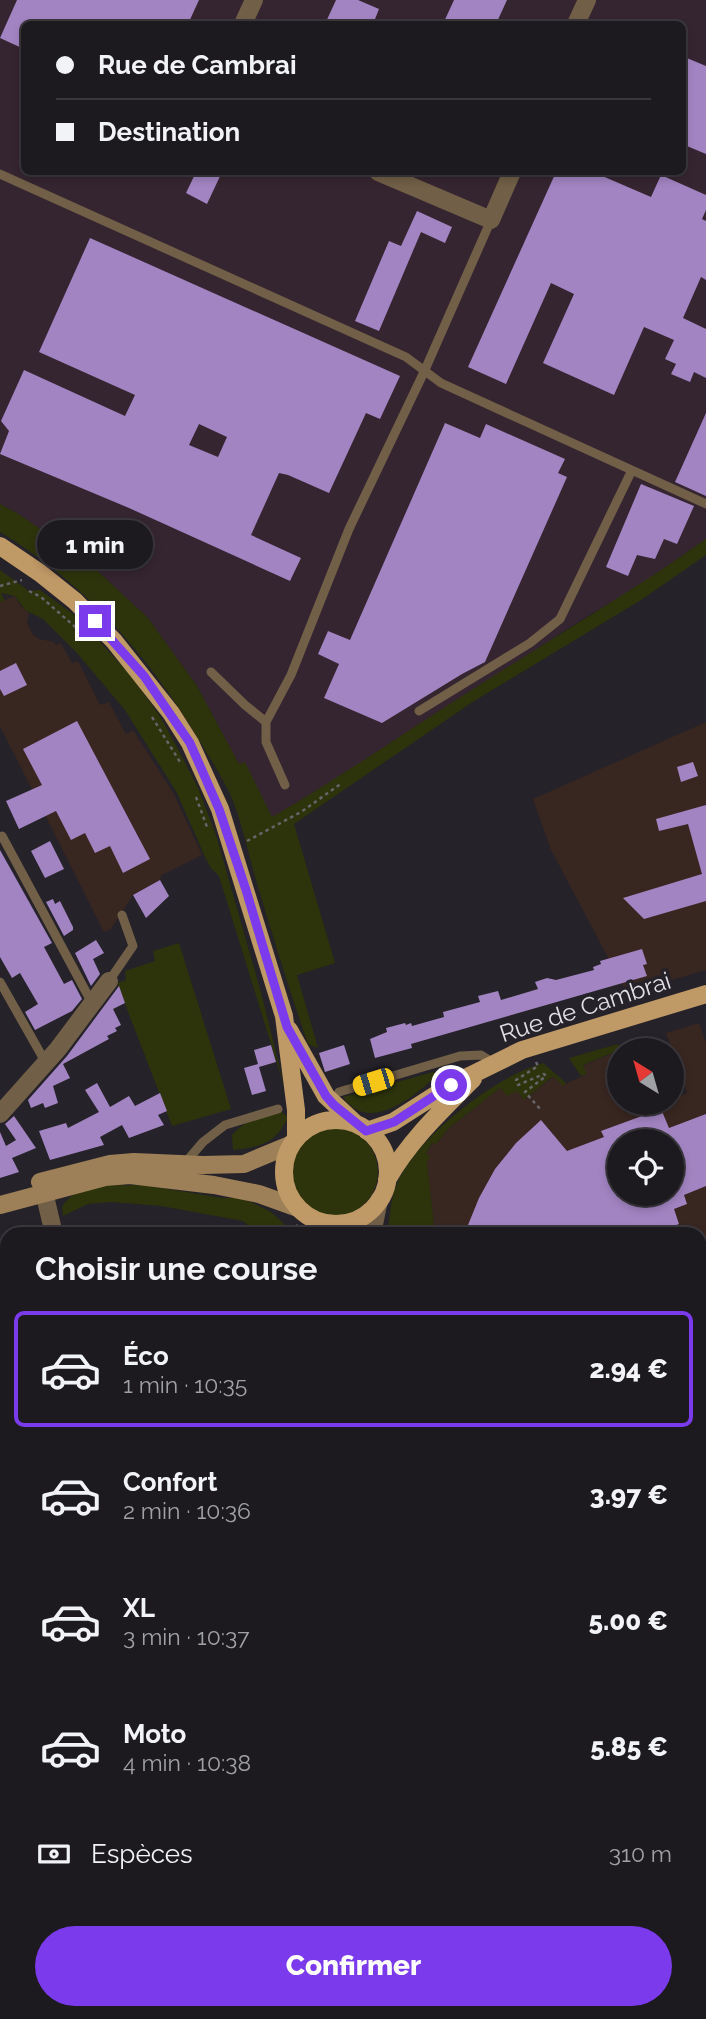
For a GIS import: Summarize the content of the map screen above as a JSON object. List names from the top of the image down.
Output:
{
  "streets": {
    "main road": ["Rue de Cambrai"]
  },
  "north": "top left",
  "page": {
    "banner": ["Rue de Cambrai", "Destination"],
    "bubble": "1 min",
    "heading": "Choisir une course",
    "list": [
      {
        "name": "Éco",
        "note": "1 min · 10:35",
        "value": "2.94 €"
      },
      {
        "name": "Confort",
        "note": "2 min · 10:36",
        "value": "3.97 €"
      },
      {
        "name": "XL",
        "note": "3 min · 10:37",
        "value": "5.00 €"
      },
      {
        "name": "Moto",
        "note": "4 min · 10:38",
        "value": "5.85 €"
      }
    ],
    "pay": ["Espèces", "310 m"],
    "buttons": "Confirmer"
  }
}
